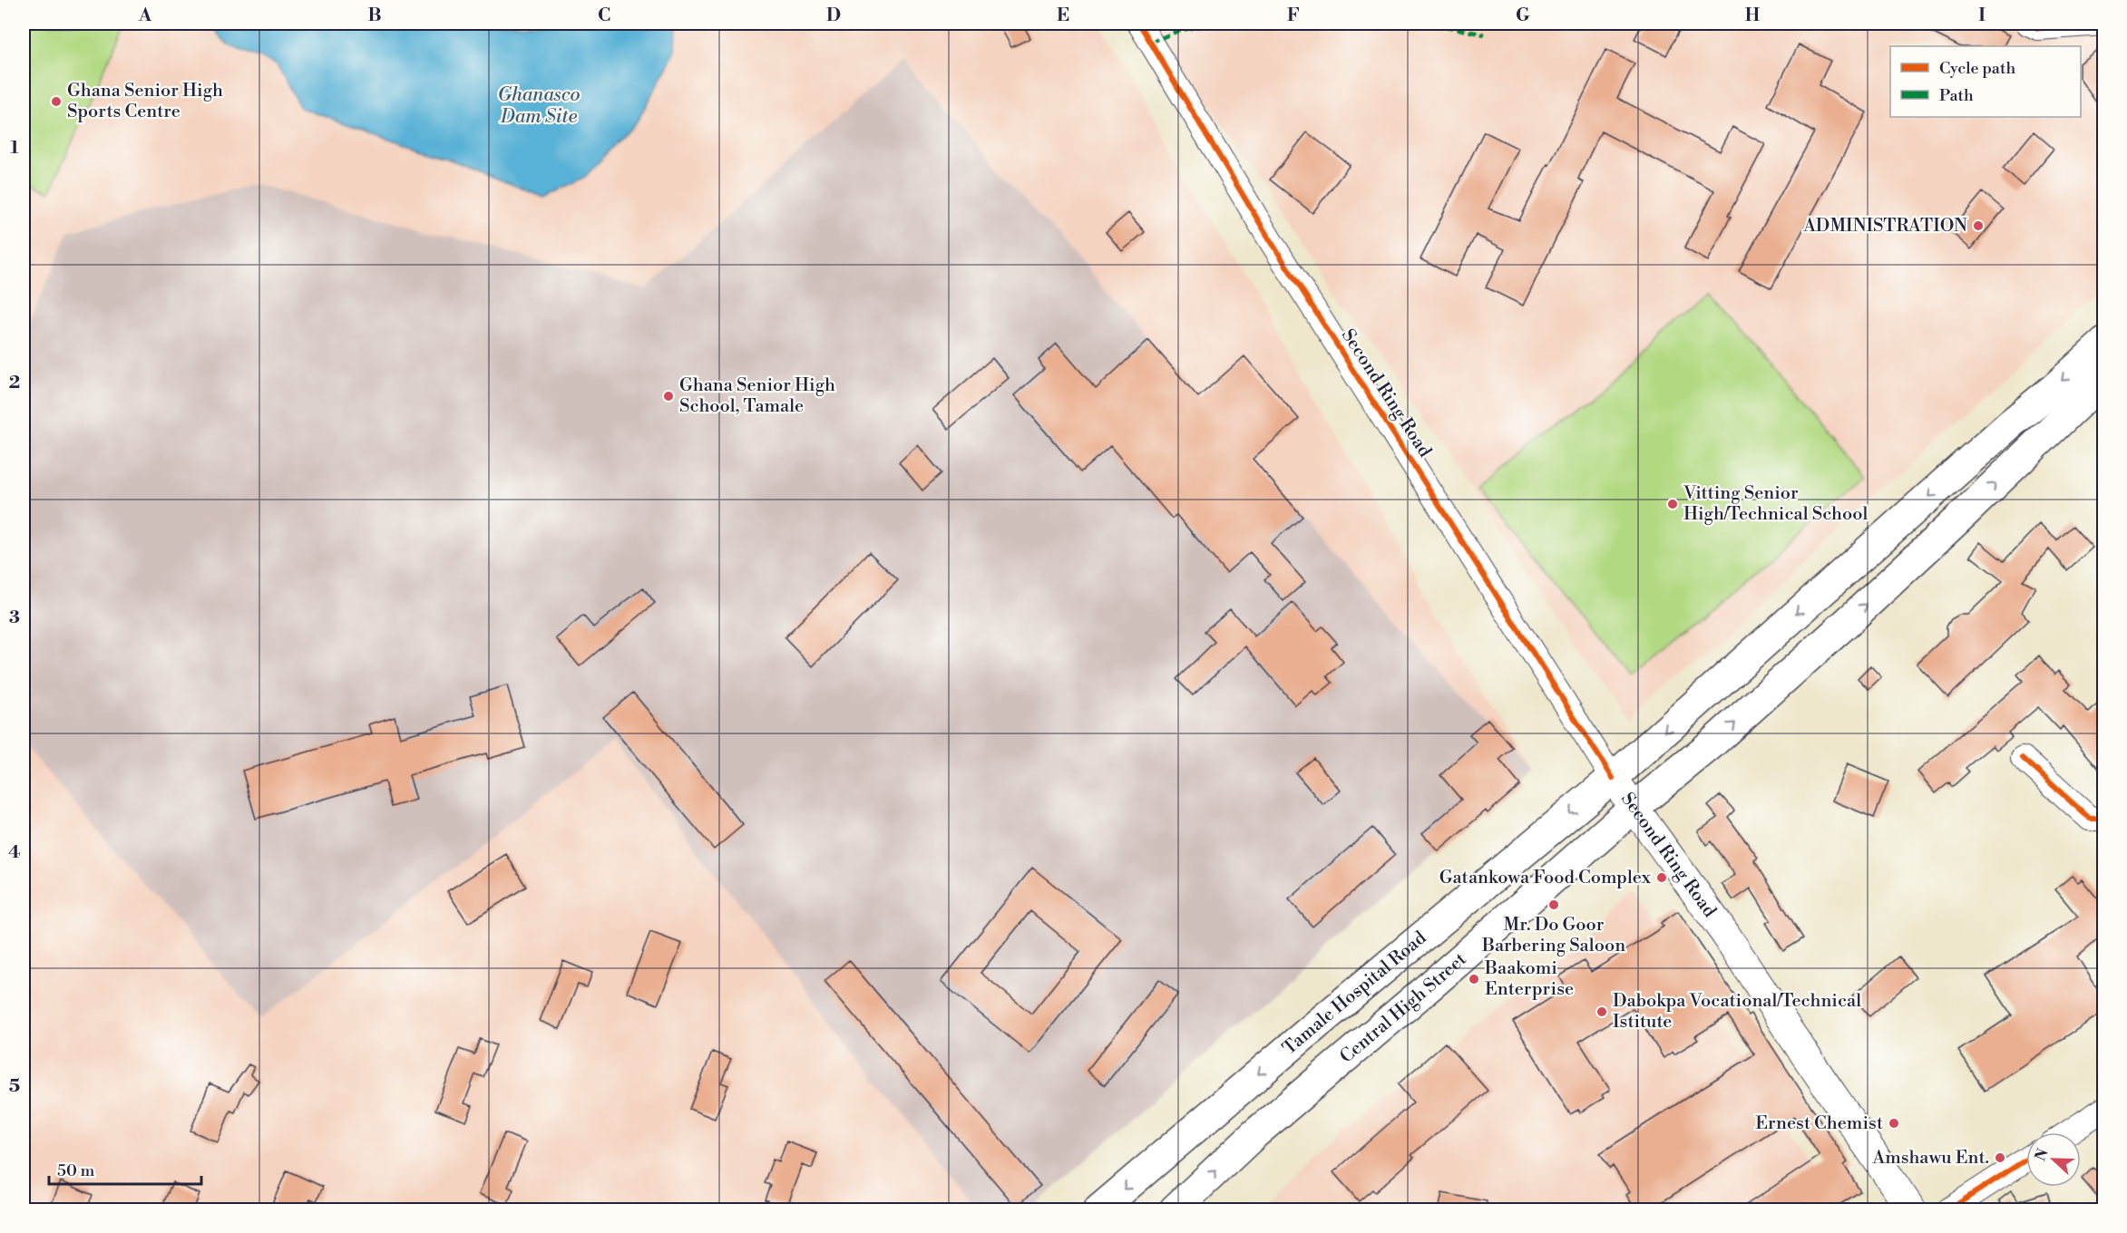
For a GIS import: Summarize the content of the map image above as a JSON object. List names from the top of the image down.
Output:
{
  "streets": {
    "highway": ["Tamale Hospital Road", "Central High Street"],
    "main road": ["Second Ring Road"]
  },
  "crossings": [
    ["Second Ring Road", "Tamale Hospital Road"],
    ["Second Ring Road", "Central High Street"]
  ],
  "one_way": ["Tamale Hospital Road", "Central High Street"],
  "water": ["Ghanasco Dam Site"],
  "places": [
    "Ghana Senior High Sports Centre",
    "ADMINISTRATION",
    "Ghana Senior High School, Tamale",
    "Vitting Senior High/Technical School",
    "Gatankowa Food Complex",
    "Mr. Do Goor Barbering Saloon",
    "Baakomi Enterprise",
    "Dabokpa Vocational/Technical Istitute",
    "Ernest Chemist",
    "Amshawu Ent."
  ],
  "legend": ["Cycle path", "Path"],
  "scale_bar": "50 m",
  "north": "left",
  "grid": {
    "columns": [
      "A",
      "B",
      "C",
      "D",
      "E",
      "F",
      "G",
      "H",
      "I"
    ],
    "rows": [
      "1",
      "2",
      "3",
      "4",
      "5"
    ]
  }
}
